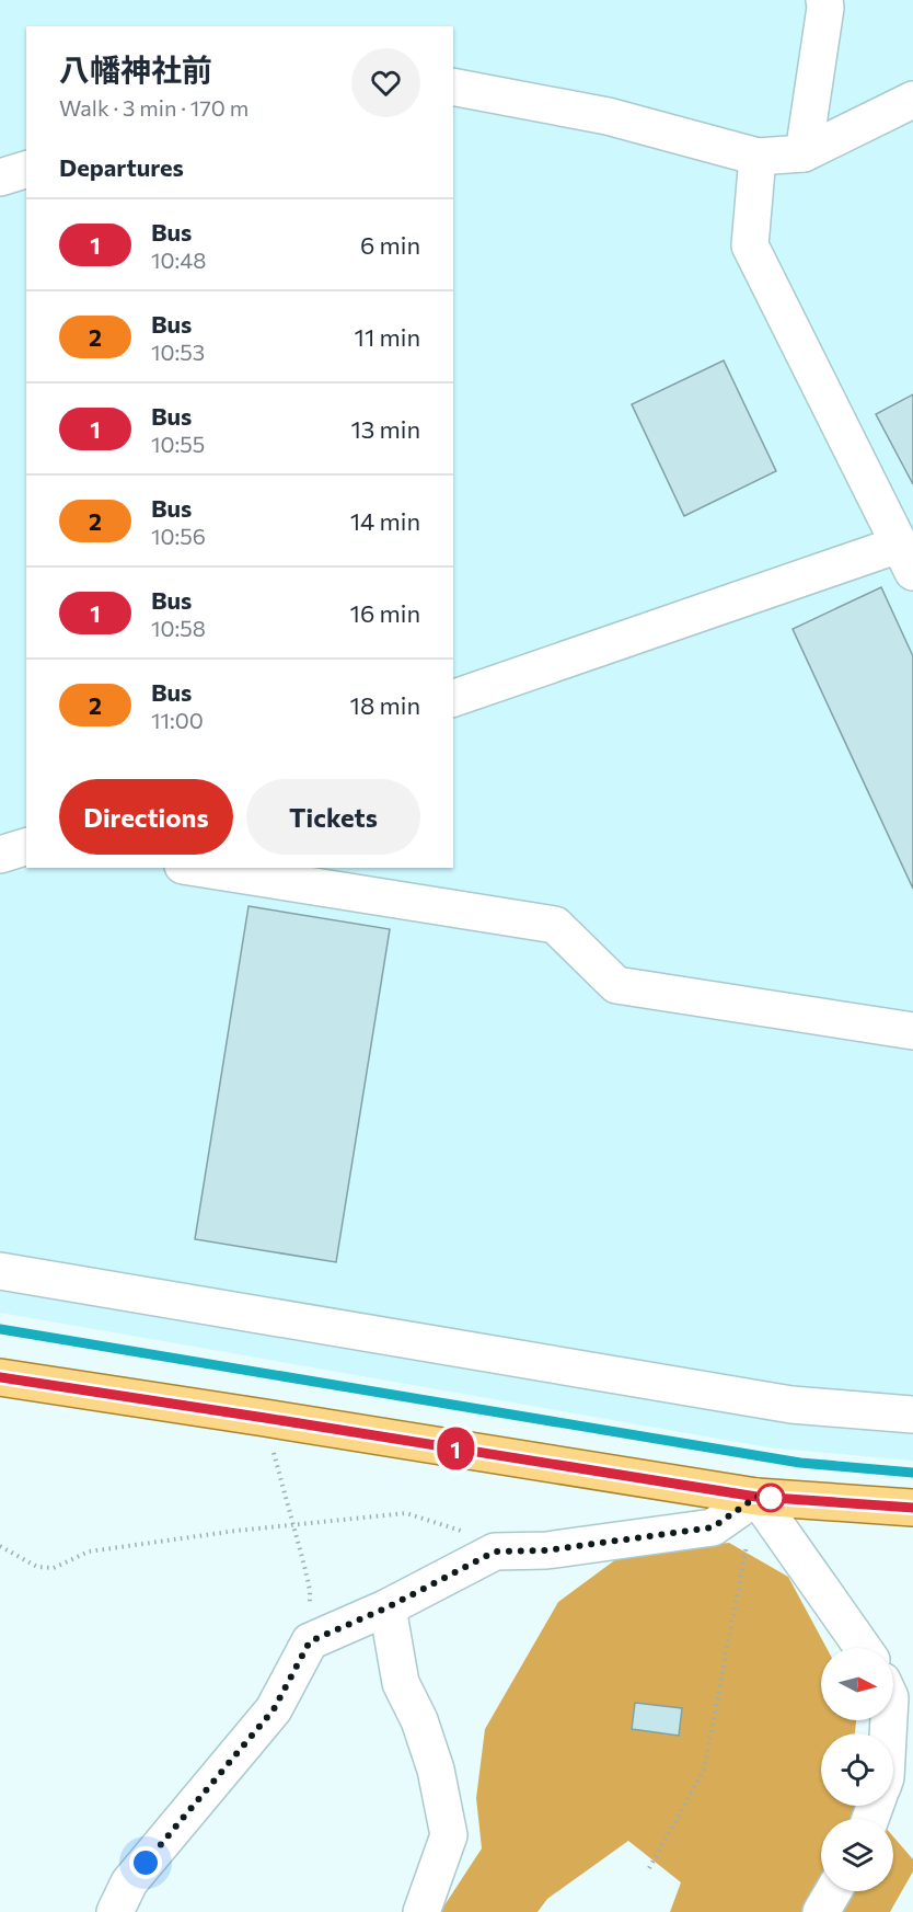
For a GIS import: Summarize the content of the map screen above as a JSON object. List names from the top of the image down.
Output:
{
  "lines": ["bus line 1"],
  "north": "right",
  "page": {
    "on_map": "1",
    "heading": [
      ["八幡神社前", "Walk · 3 min · 170 m"],
      "Departures"
    ],
    "list": [
      {
        "mark": "1",
        "name": "Bus",
        "note": "10:48",
        "value": "6 min"
      },
      {
        "mark": "2",
        "name": "Bus",
        "note": "10:53",
        "value": "11 min"
      },
      {
        "mark": "1",
        "name": "Bus",
        "note": "10:55",
        "value": "13 min"
      },
      {
        "mark": "2",
        "name": "Bus",
        "note": "10:56",
        "value": "14 min"
      },
      {
        "mark": "1",
        "name": "Bus",
        "note": "10:58",
        "value": "16 min"
      },
      {
        "mark": "2",
        "name": "Bus",
        "note": "11:00",
        "value": "18 min"
      }
    ],
    "buttons": ["Directions", "Tickets"]
  }
}
